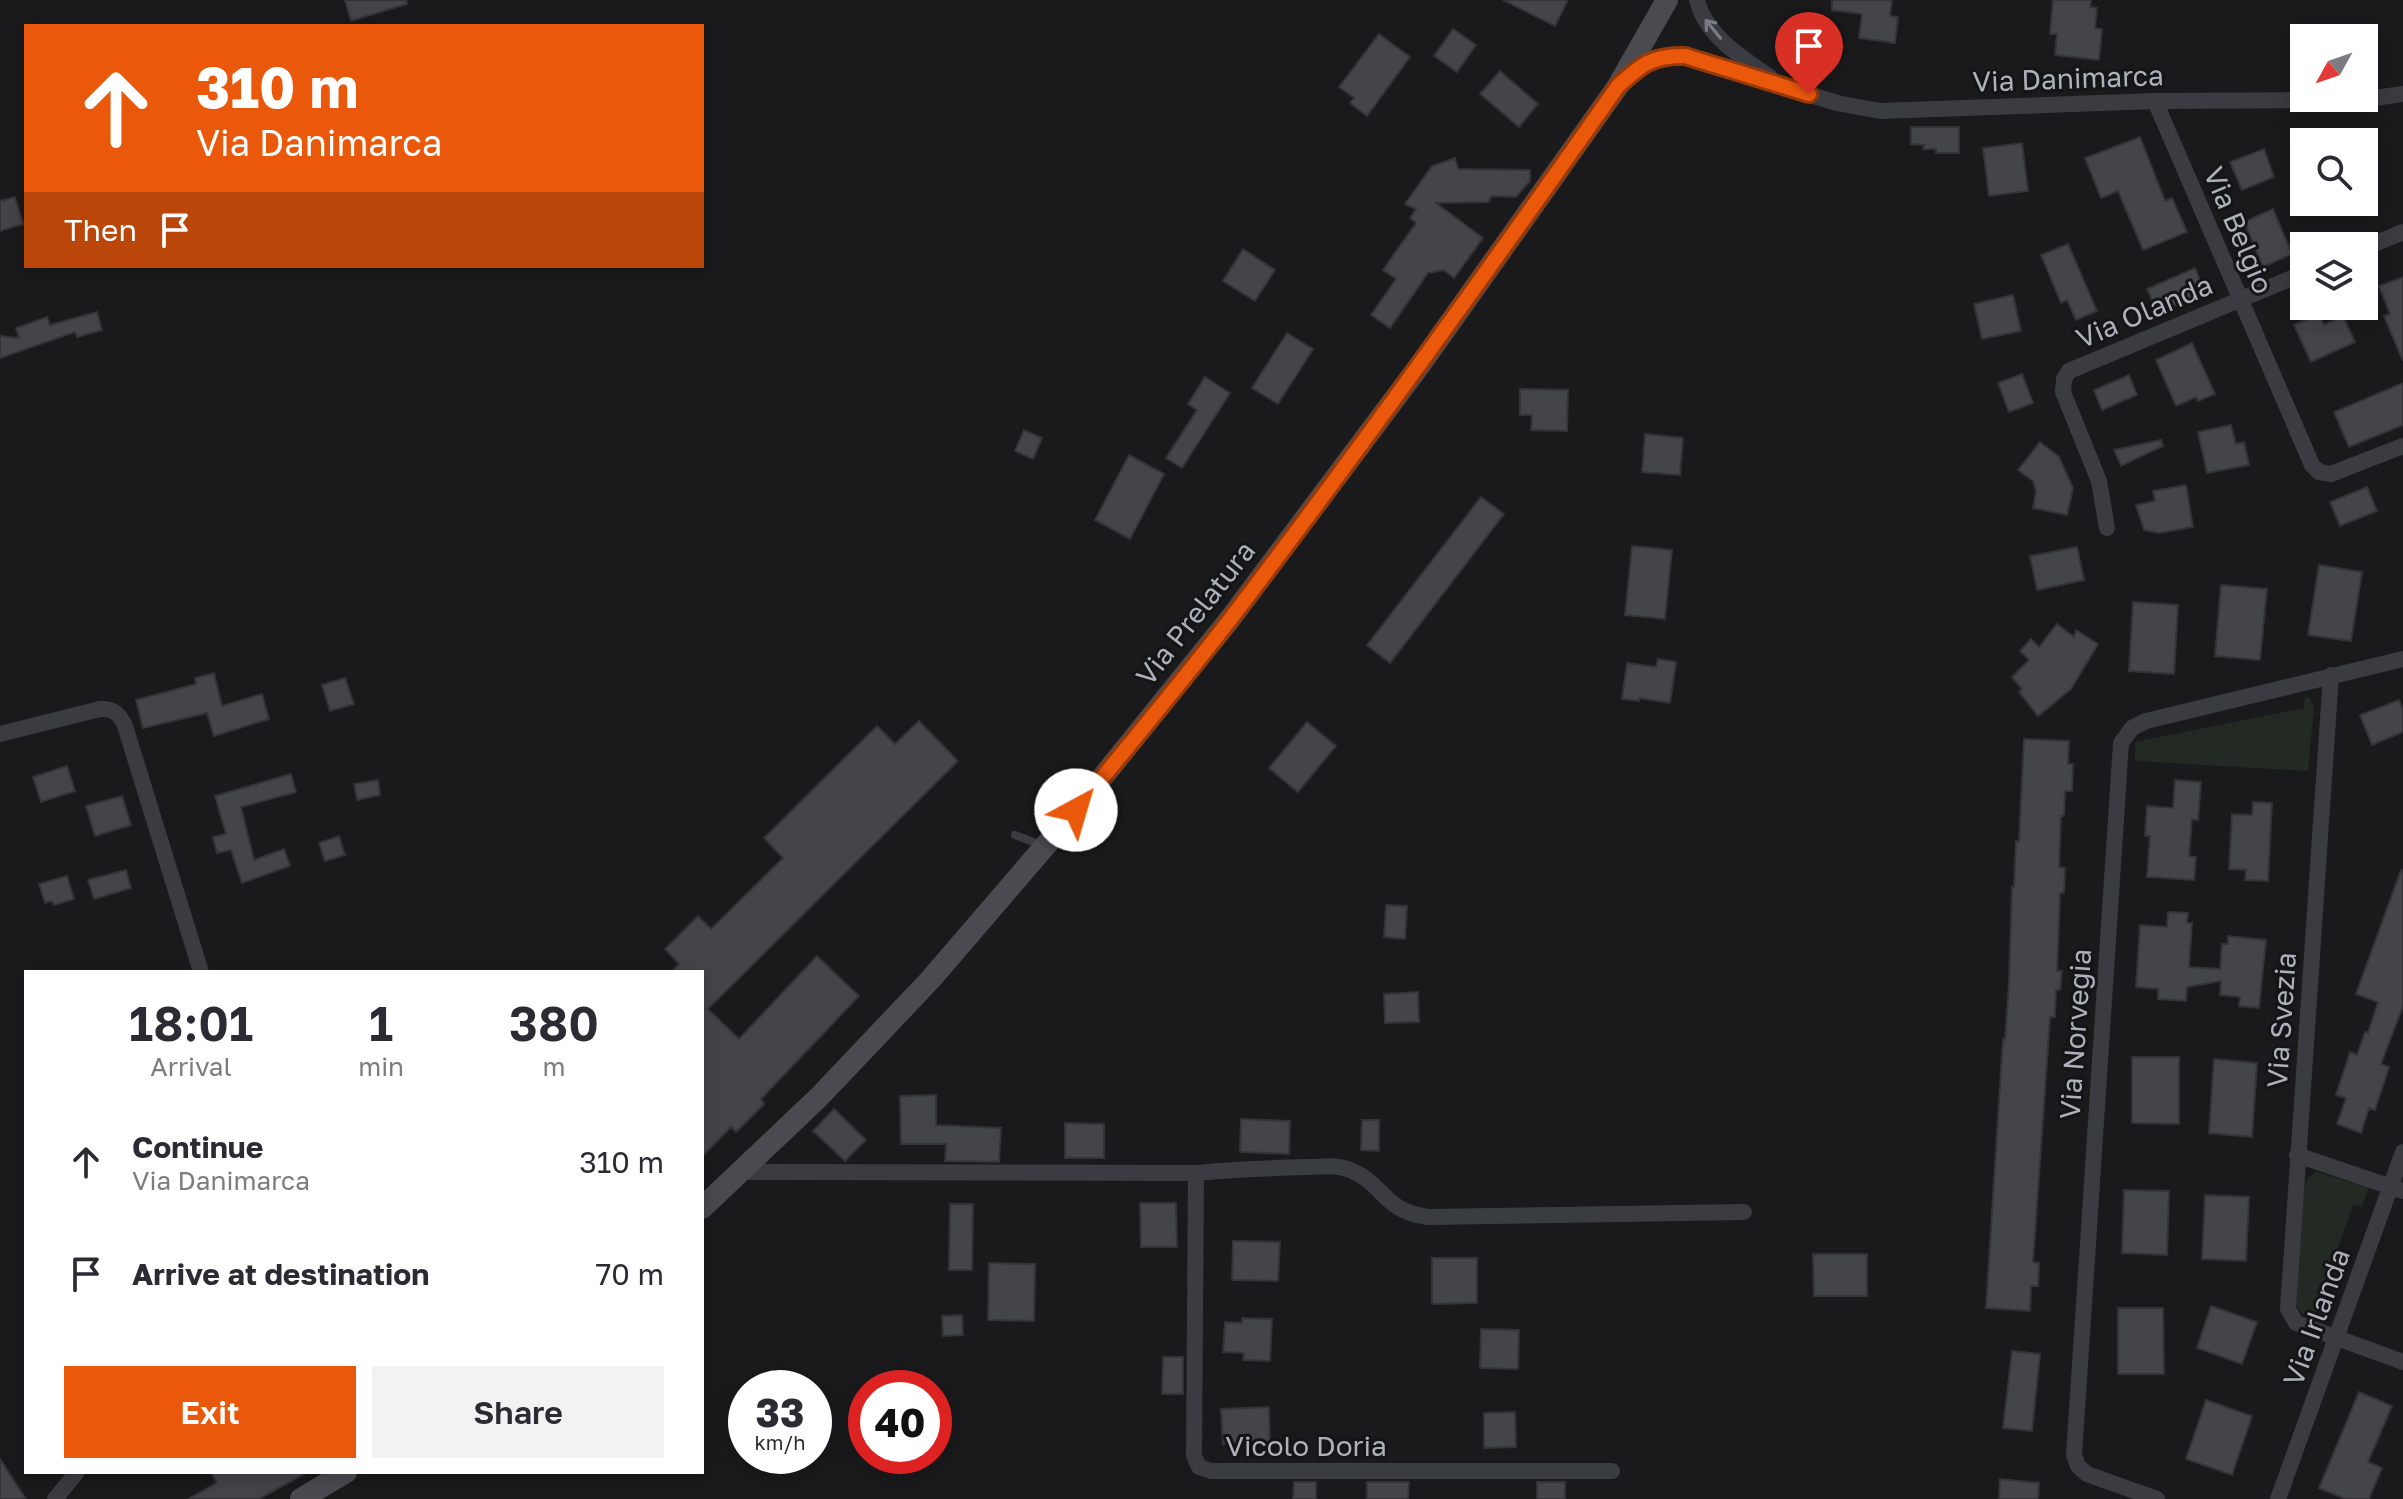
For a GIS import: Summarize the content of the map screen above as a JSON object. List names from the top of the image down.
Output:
{
  "streets": {
    "street": [
      "Via Danimarca",
      "Via Belgio",
      "Via Olanda",
      "Via Prelatura",
      "Via Svezia",
      "Via Norvegia",
      "Via Irlanda",
      "Vicolo Doria"
    ]
  },
  "crossings": [
    ["Via Danimarca", "Via Belgio"],
    ["Via Danimarca", "Via Prelatura"],
    ["Via Belgio", "Via Olanda"],
    ["Via Svezia", "Via Norvegia"],
    ["Via Svezia", "Via Irlanda"]
  ],
  "north": "bottom left",
  "page": {
    "turn": ["310 m", "Via Danimarca"],
    "then": "Then",
    "eta": [
      "18:01",
      "Arrival",
      "1",
      "min",
      "380",
      "m"
    ],
    "list": [
      {
        "name": "Continue",
        "note": "Via Danimarca",
        "value": "310 m"
      },
      {
        "name": "Arrive at destination",
        "value": "70 m"
      }
    ],
    "buttons": ["Exit", "Share"],
    "speed": "33 km/h",
    "limit": "40"
  }
}
